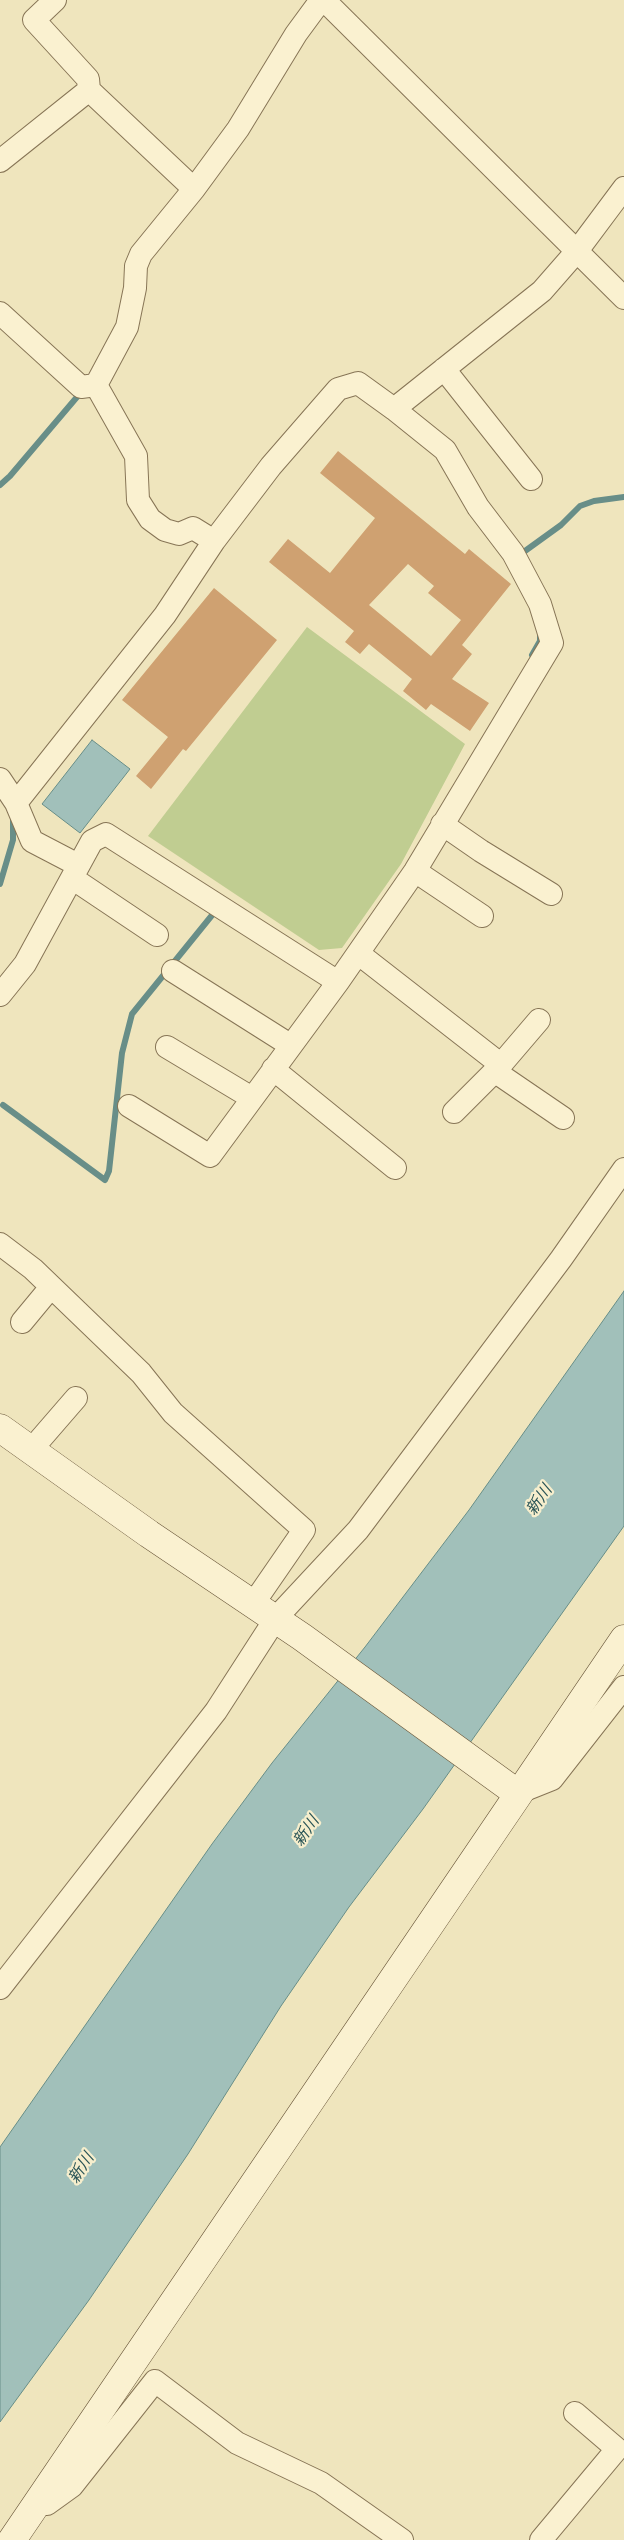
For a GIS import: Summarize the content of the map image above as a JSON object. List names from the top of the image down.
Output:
{
  "water": ["新川"]
}
